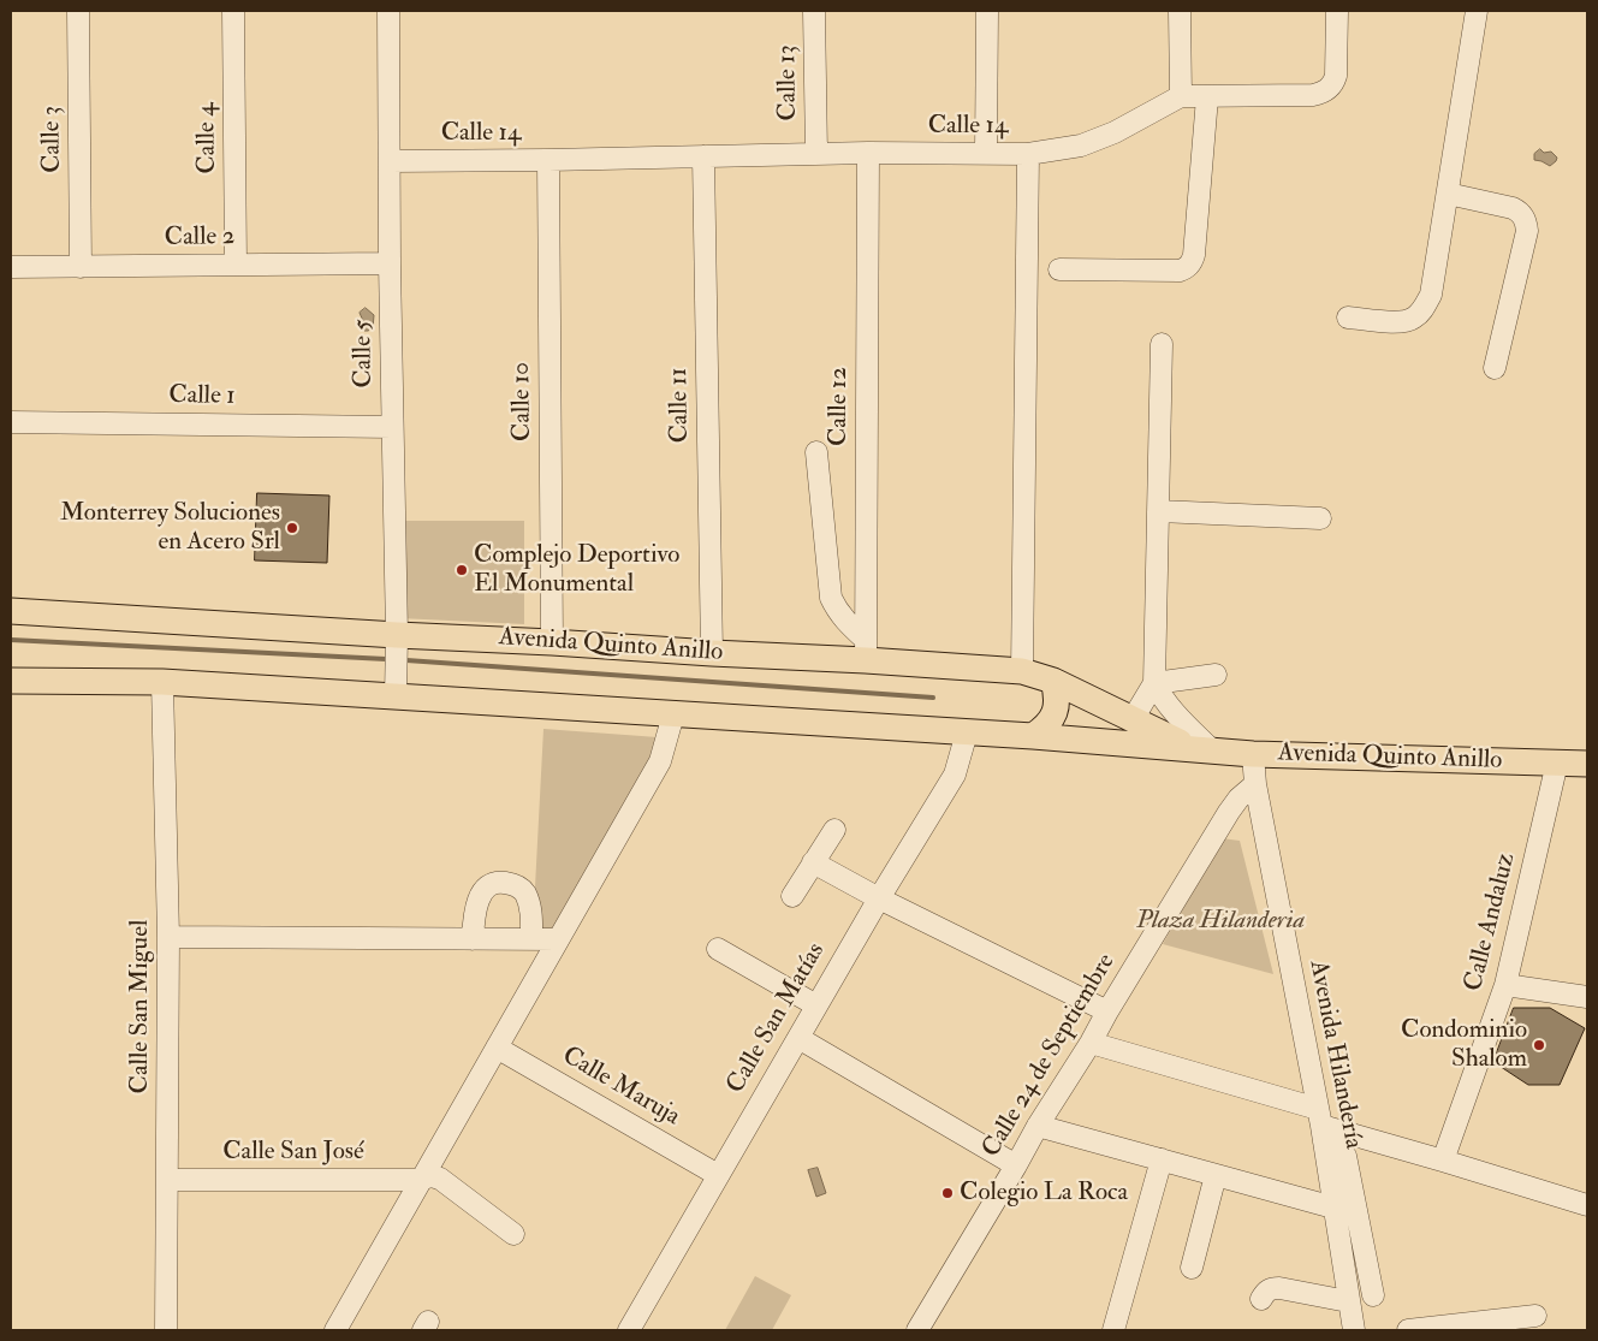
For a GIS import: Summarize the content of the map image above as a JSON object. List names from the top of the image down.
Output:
{
  "streets": {
    "main road": ["Avenida Quinto Anillo"],
    "street": [
      "Calle 13",
      "Calle 14",
      "Calle 4",
      "Calle 3",
      "Calle 2",
      "Calle 5",
      "Calle 1",
      "Calle 10",
      "Calle 11",
      "Calle 12",
      "Calle Andaluz",
      "Calle San Miguel",
      "Calle San Matías",
      "Avenida Hilandería",
      "Calle 24 de Septiembre",
      "Calle Maruja",
      "Calle San José"
    ]
  },
  "crossings": [
    ["Calle 13", "Calle 14"],
    ["Calle 14", "Calle 5"],
    ["Calle 14", "Calle 10"],
    ["Calle 14", "Calle 11"],
    ["Calle 14", "Calle 12"],
    ["Calle 14", "Avenida Quinto Anillo"],
    ["Calle 4", "Calle 2"],
    ["Calle 3", "Calle 2"],
    ["Calle 2", "Calle 5"],
    ["Calle 5", "Calle 1"],
    ["Calle 5", "Avenida Quinto Anillo"],
    ["Calle 10", "Avenida Quinto Anillo"],
    ["Calle 11", "Avenida Quinto Anillo"],
    ["Calle 12", "Avenida Quinto Anillo"],
    ["Avenida Quinto Anillo", "Calle Andaluz"],
    ["Avenida Quinto Anillo", "Calle San Miguel"],
    ["Avenida Quinto Anillo", "Calle San Matías"],
    ["Avenida Quinto Anillo", "Avenida Hilandería"],
    ["Calle San Miguel", "Calle San José"],
    ["Calle San Matías", "Calle Maruja"],
    ["Avenida Hilandería", "Calle 24 de Septiembre"]
  ],
  "parks": ["Plaza Hilanderia"],
  "places": [
    "Monterrey Soluciones en Acero Srl",
    "Complejo Deportivo El Monumental",
    "Condominio Shalom",
    "Colegio La Roca"
  ]
}
